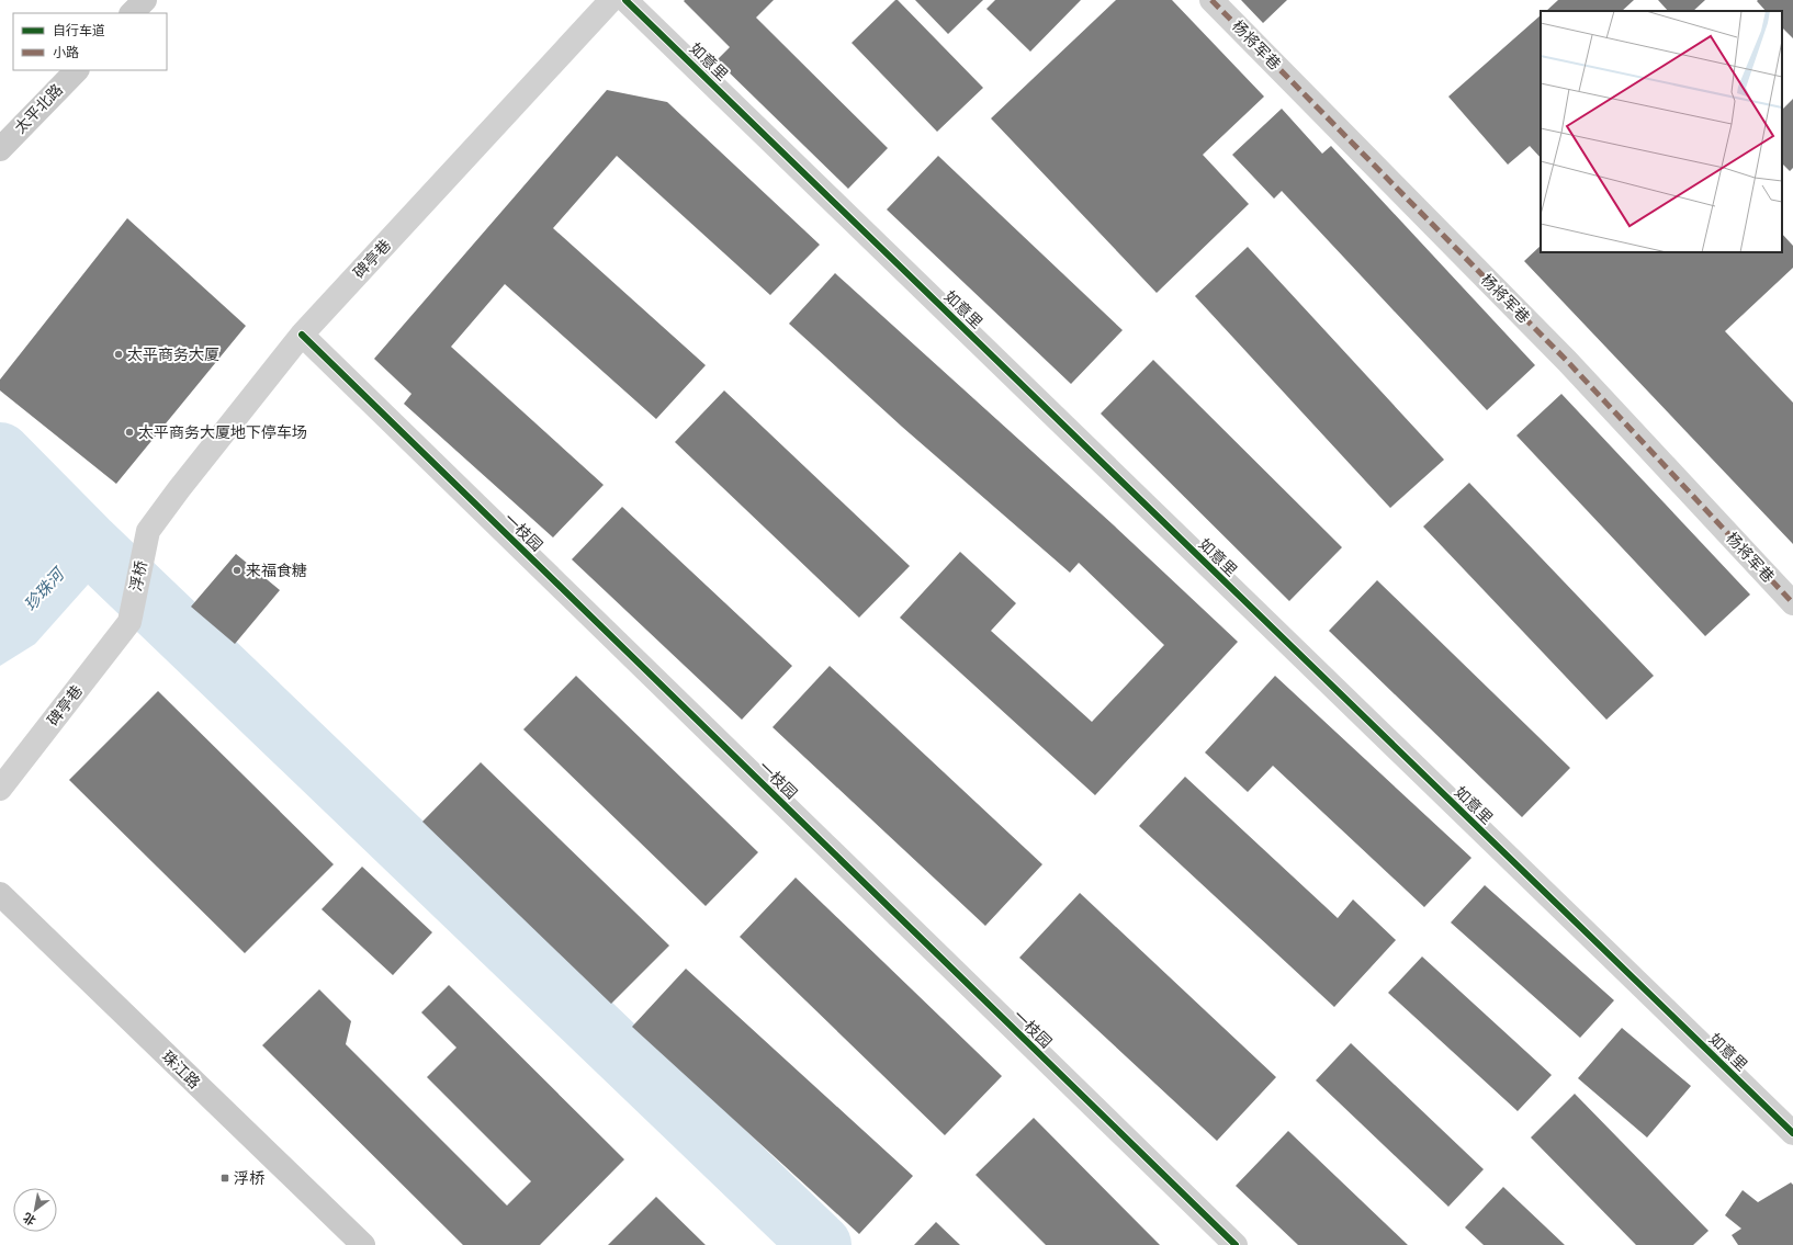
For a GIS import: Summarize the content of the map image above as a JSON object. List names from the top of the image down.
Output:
{
  "streets": {
    "main road": ["太平北路", "珠江路"],
    "street": [
      "杨将军巷",
      "如意里",
      "碑亭巷",
      "一枝园",
      "浮桥"
    ]
  },
  "crossings": [
    ["碑亭巷", "一枝园"],
    ["碑亭巷", "浮桥"]
  ],
  "water": ["珍珠河"],
  "places": {
    "other": ["太平商务大厦", "太平商务大厦地下停车场", "来福食糖"],
    "transit": ["浮桥"]
  },
  "legend": ["自行车道", "小路"],
  "north": "bottom left"
}
